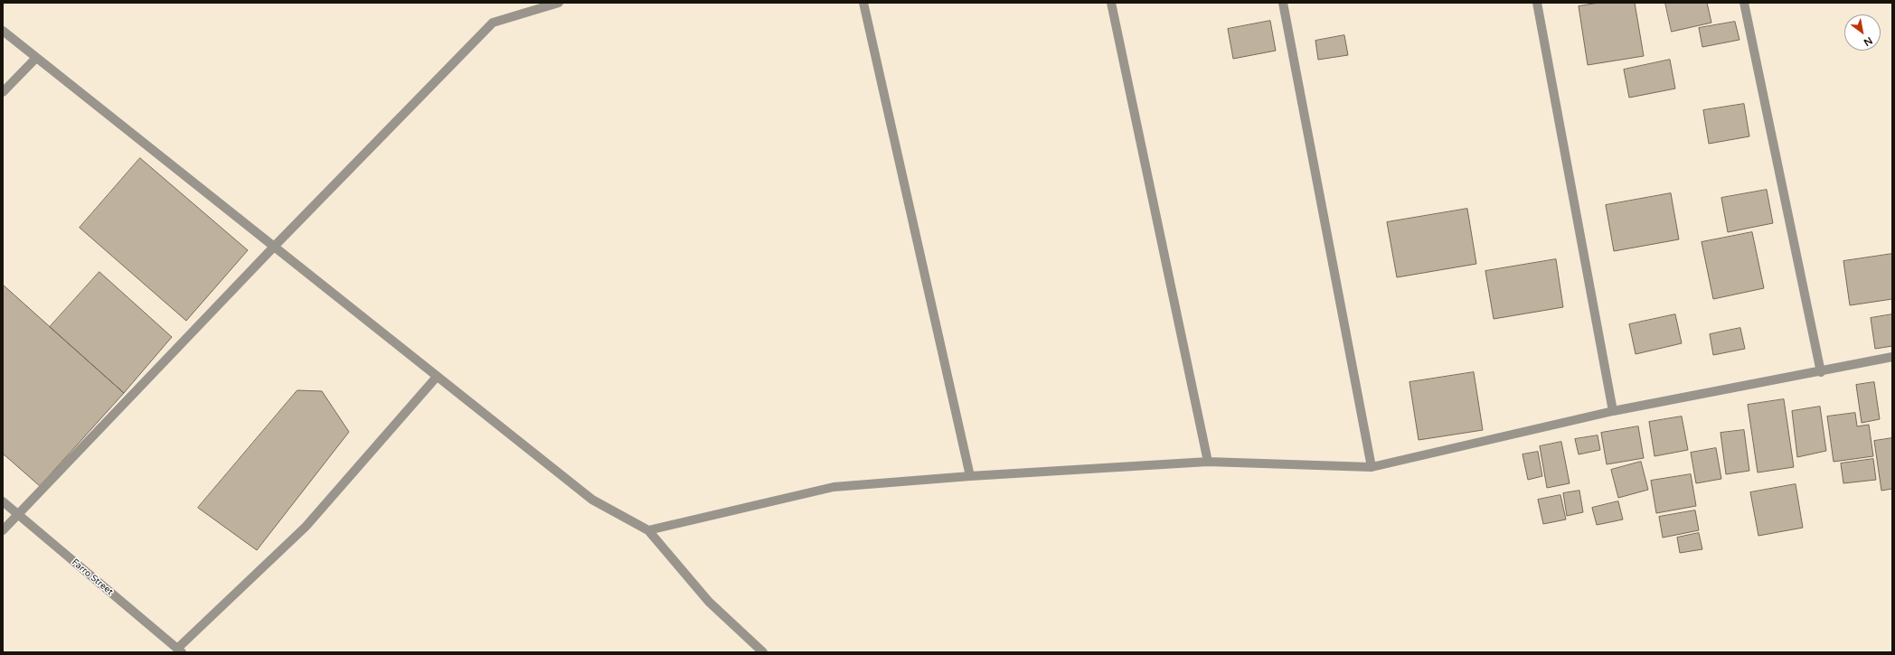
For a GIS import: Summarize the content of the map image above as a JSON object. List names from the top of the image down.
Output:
{
  "streets": {
    "street": ["Farro Street"]
  },
  "north": "bottom right"
}
